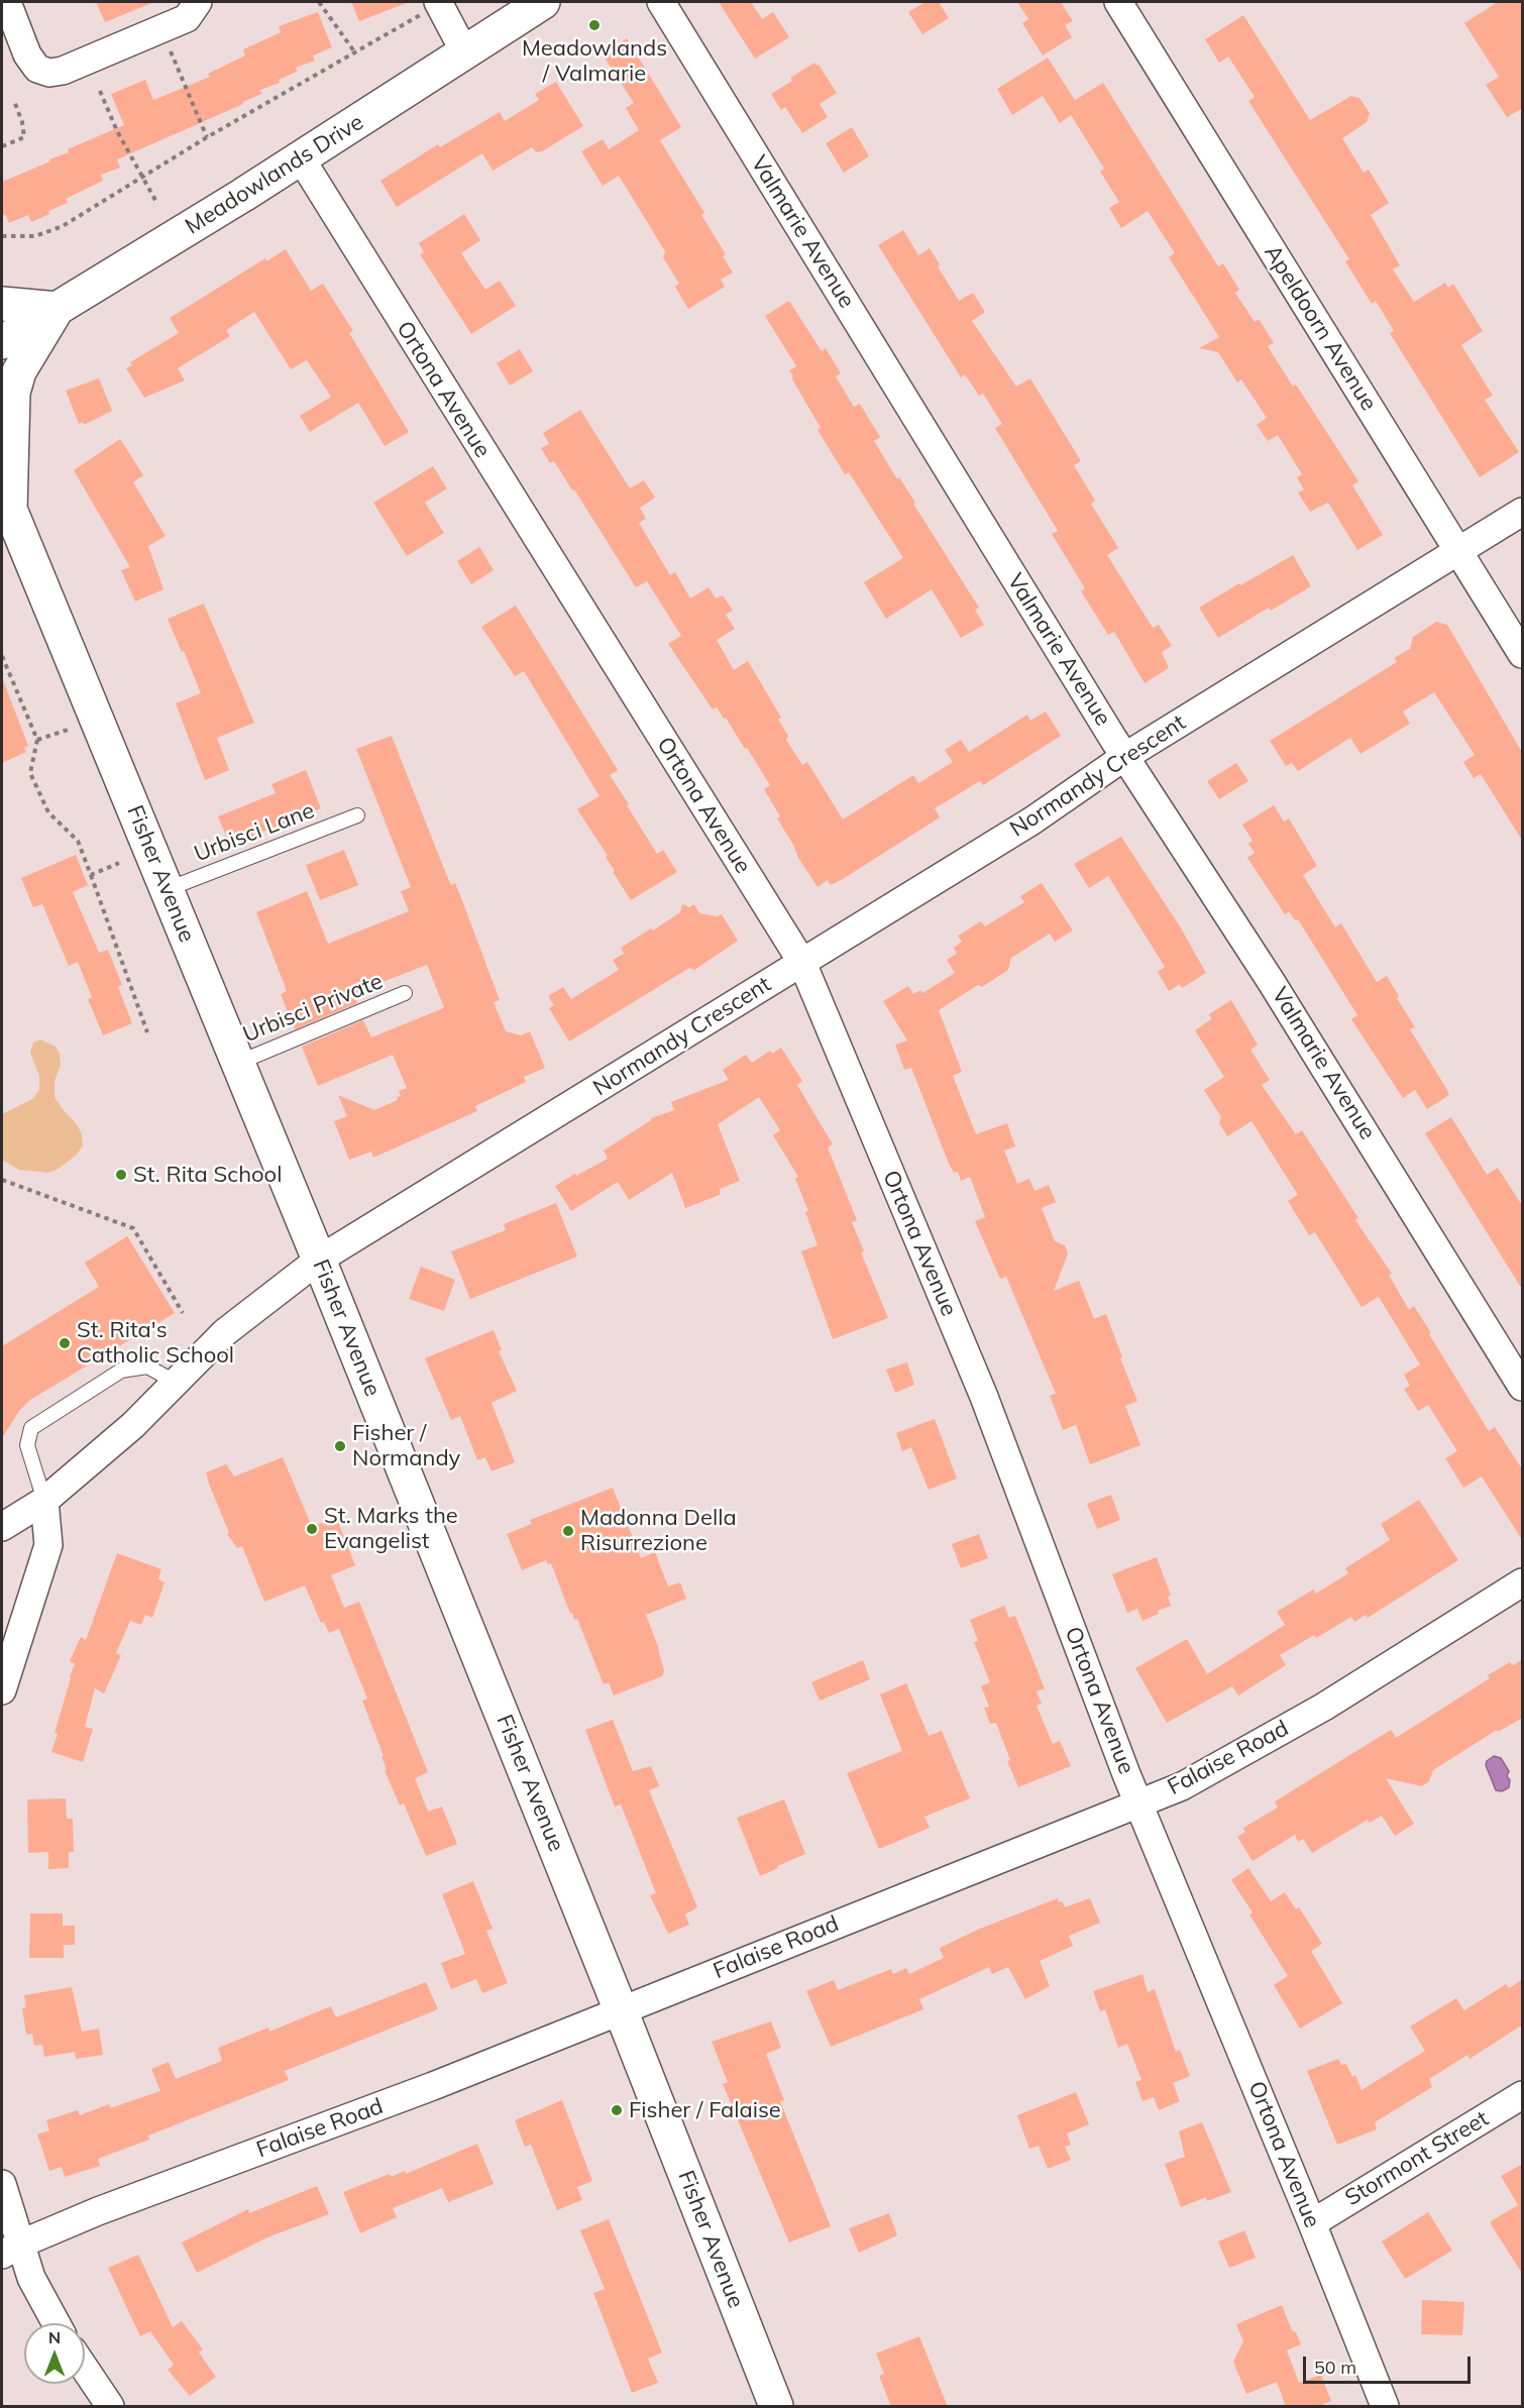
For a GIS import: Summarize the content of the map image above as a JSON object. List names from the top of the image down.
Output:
{
  "streets": {
    "main road": ["Meadowlands Drive", "Fisher Avenue"],
    "street": [
      "Valmarie Avenue",
      "Apeldoorn Avenue",
      "Ortona Avenue",
      "Normandy Crescent",
      "Falaise Road",
      "Stormont Street"
    ],
    "lane": ["Urbisci Lane", "Urbisci Private"]
  },
  "crossings": [
    ["Meadowlands Drive", "Ortona Avenue"],
    ["Valmarie Avenue", "Normandy Crescent"],
    ["Apeldoorn Avenue", "Normandy Crescent"],
    ["Ortona Avenue", "Normandy Crescent"],
    ["Ortona Avenue", "Falaise Road"],
    ["Ortona Avenue", "Stormont Street"],
    ["Normandy Crescent", "Fisher Avenue"],
    ["Urbisci Lane", "Fisher Avenue"],
    ["Fisher Avenue", "Urbisci Private"],
    ["Fisher Avenue", "Falaise Road"]
  ],
  "places": [
    "Meadowlands / Valmarie",
    "St. Rita School",
    "St. Rita's Catholic School",
    "Fisher / Normandy",
    "St. Marks the Evangelist",
    "Madonna Della Risurrezione",
    "Fisher / Falaise"
  ],
  "scale_bar": "50 m",
  "north": "top"
}
